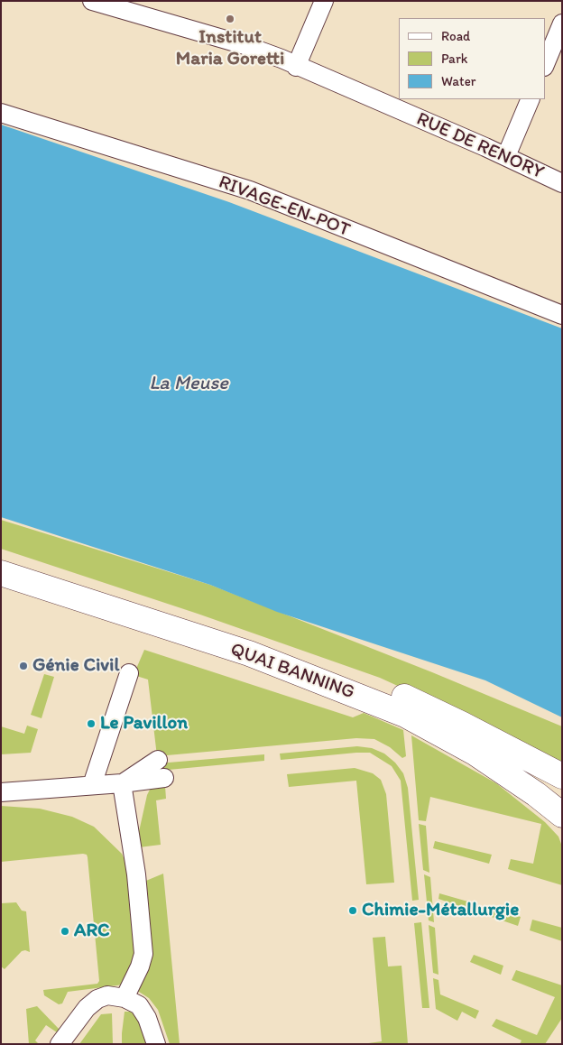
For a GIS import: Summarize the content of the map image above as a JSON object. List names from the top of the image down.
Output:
{
  "streets": {
    "main road": ["QUAI BANNING"],
    "street": ["RUE DE RENORY", "RIVAGE-EN-POT"]
  },
  "water": ["La Meuse"],
  "places": [
    "Institut Maria Goretti",
    "Génie Civil",
    "Le Pavillon",
    "Chimie-Métallurgie",
    "ARC"
  ],
  "legend": ["Road", "Park", "Water"]
}
